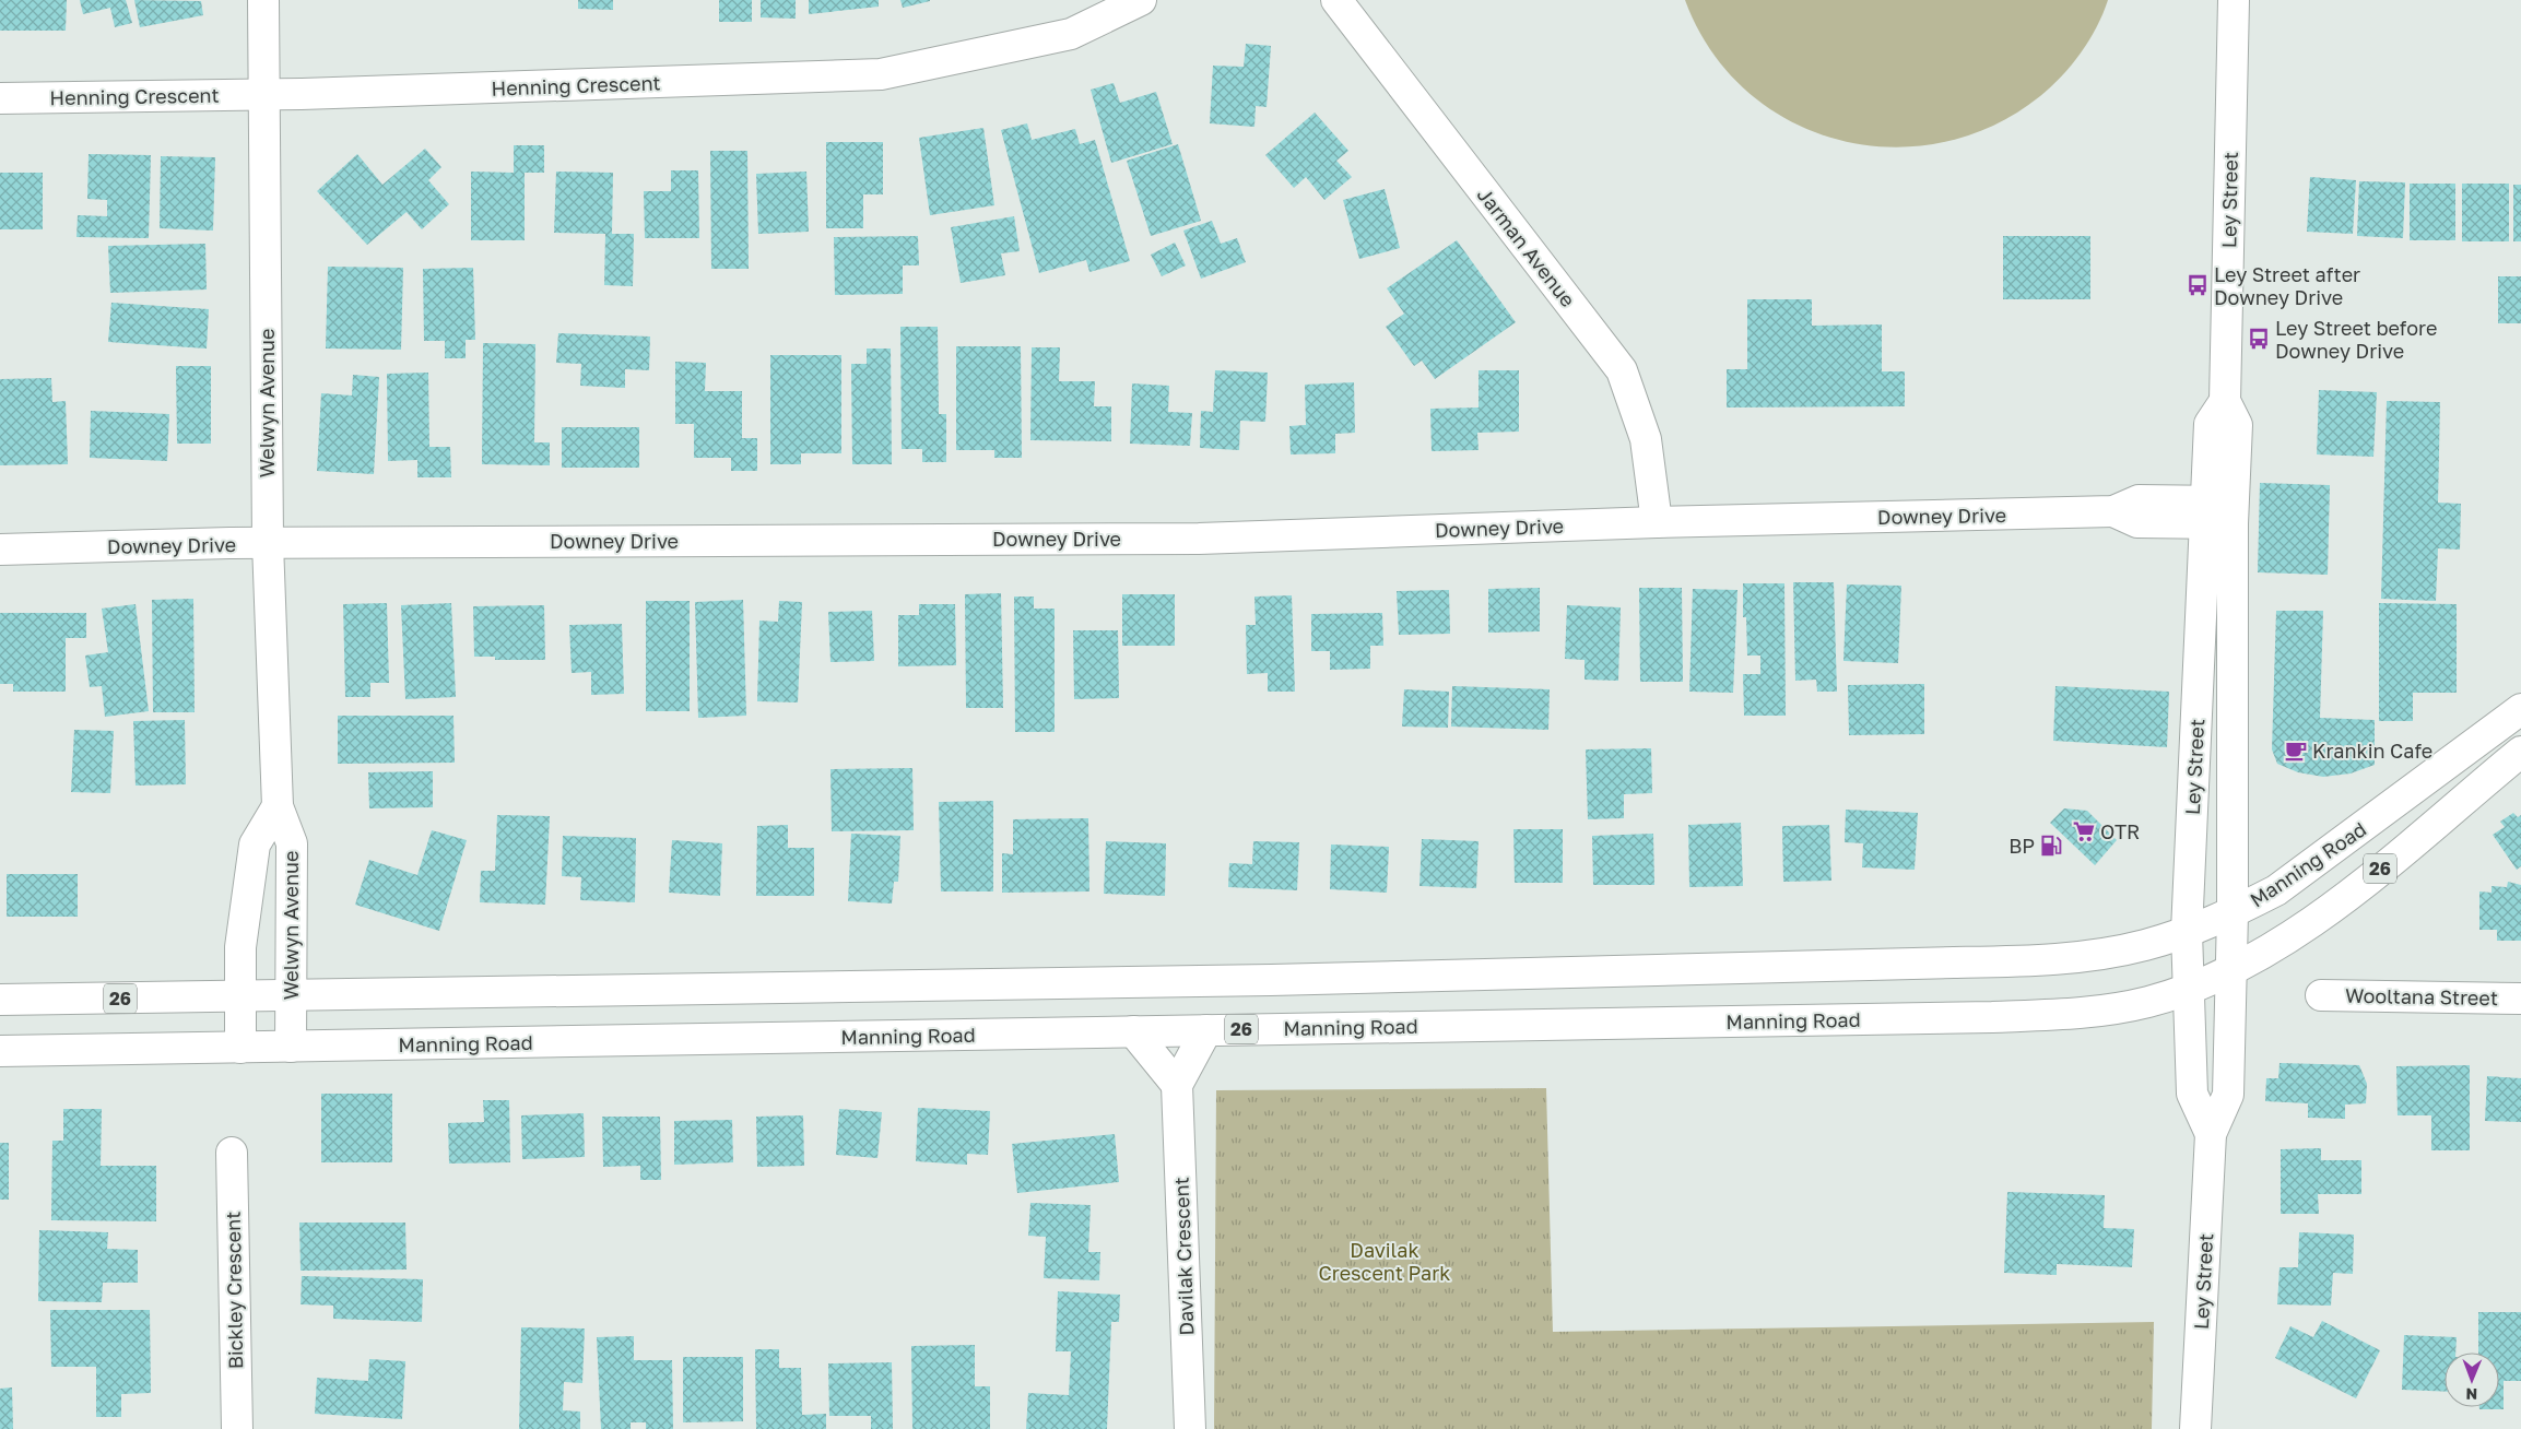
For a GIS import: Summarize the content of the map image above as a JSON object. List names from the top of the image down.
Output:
{
  "streets": {
    "street": [
      "Henning Crescent",
      "Ley Street",
      "Jarman Avenue",
      "Welwyn Avenue",
      "Downey Drive",
      "Manning Road",
      "26",
      "Wooltana Street",
      "Davilak Crescent",
      "Bickley Crescent"
    ]
  },
  "crossings": [
    ["Henning Crescent", "Welwyn Avenue"],
    ["Ley Street", "Downey Drive"],
    ["Ley Street", "Manning Road"],
    ["Jarman Avenue", "Downey Drive"],
    ["Welwyn Avenue", "Downey Drive"],
    ["Welwyn Avenue", "Manning Road"]
  ],
  "parks": ["Davilak Crescent Park"],
  "places": {
    "bus stop": ["Ley Street after Downey Drive", "Ley Street before Downey Drive"],
    "cafe": ["Krankin Cafe"],
    "supermarket": ["OTR"],
    "fuel station": ["BP"]
  },
  "north": "bottom"
}
